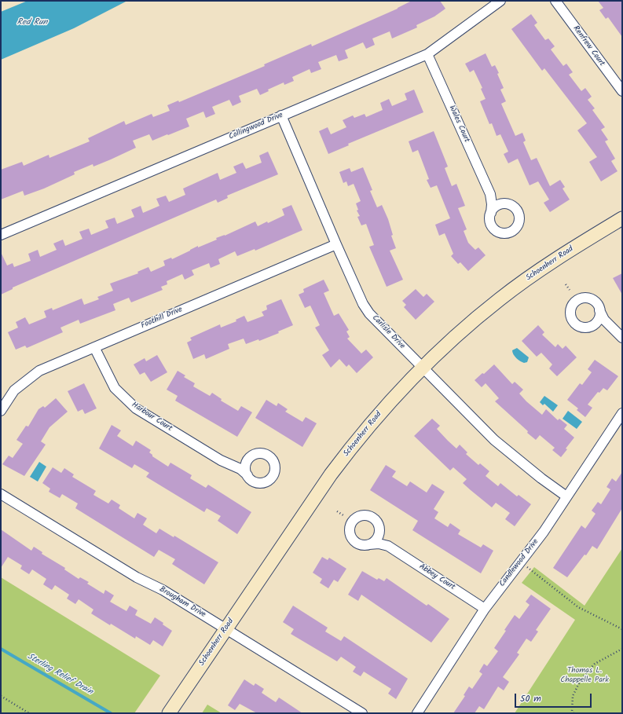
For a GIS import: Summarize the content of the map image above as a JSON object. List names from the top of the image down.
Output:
{
  "streets": {
    "main road": ["Schoenherr Road"],
    "street": [
      "Renfrew Court",
      "Wales Court",
      "Collingwood Drive",
      "Foothill Drive",
      "Carlisle Drive",
      "Harbour Court",
      "Candlewood Drive",
      "Abbey Court",
      "Brougham Drive"
    ]
  },
  "crossings": [
    ["Wales Court", "Collingwood Drive"],
    ["Collingwood Drive", "Carlisle Drive"],
    ["Schoenherr Road", "Carlisle Drive"],
    ["Schoenherr Road", "Brougham Drive"],
    ["Foothill Drive", "Carlisle Drive"],
    ["Foothill Drive", "Harbour Court"],
    ["Carlisle Drive", "Candlewood Drive"],
    ["Candlewood Drive", "Abbey Court"]
  ],
  "water": ["Red Run", "Sterling Relief Drain"],
  "parks": ["Thomas L. Chappelle Park"],
  "scale_bar": "50 m"
}
